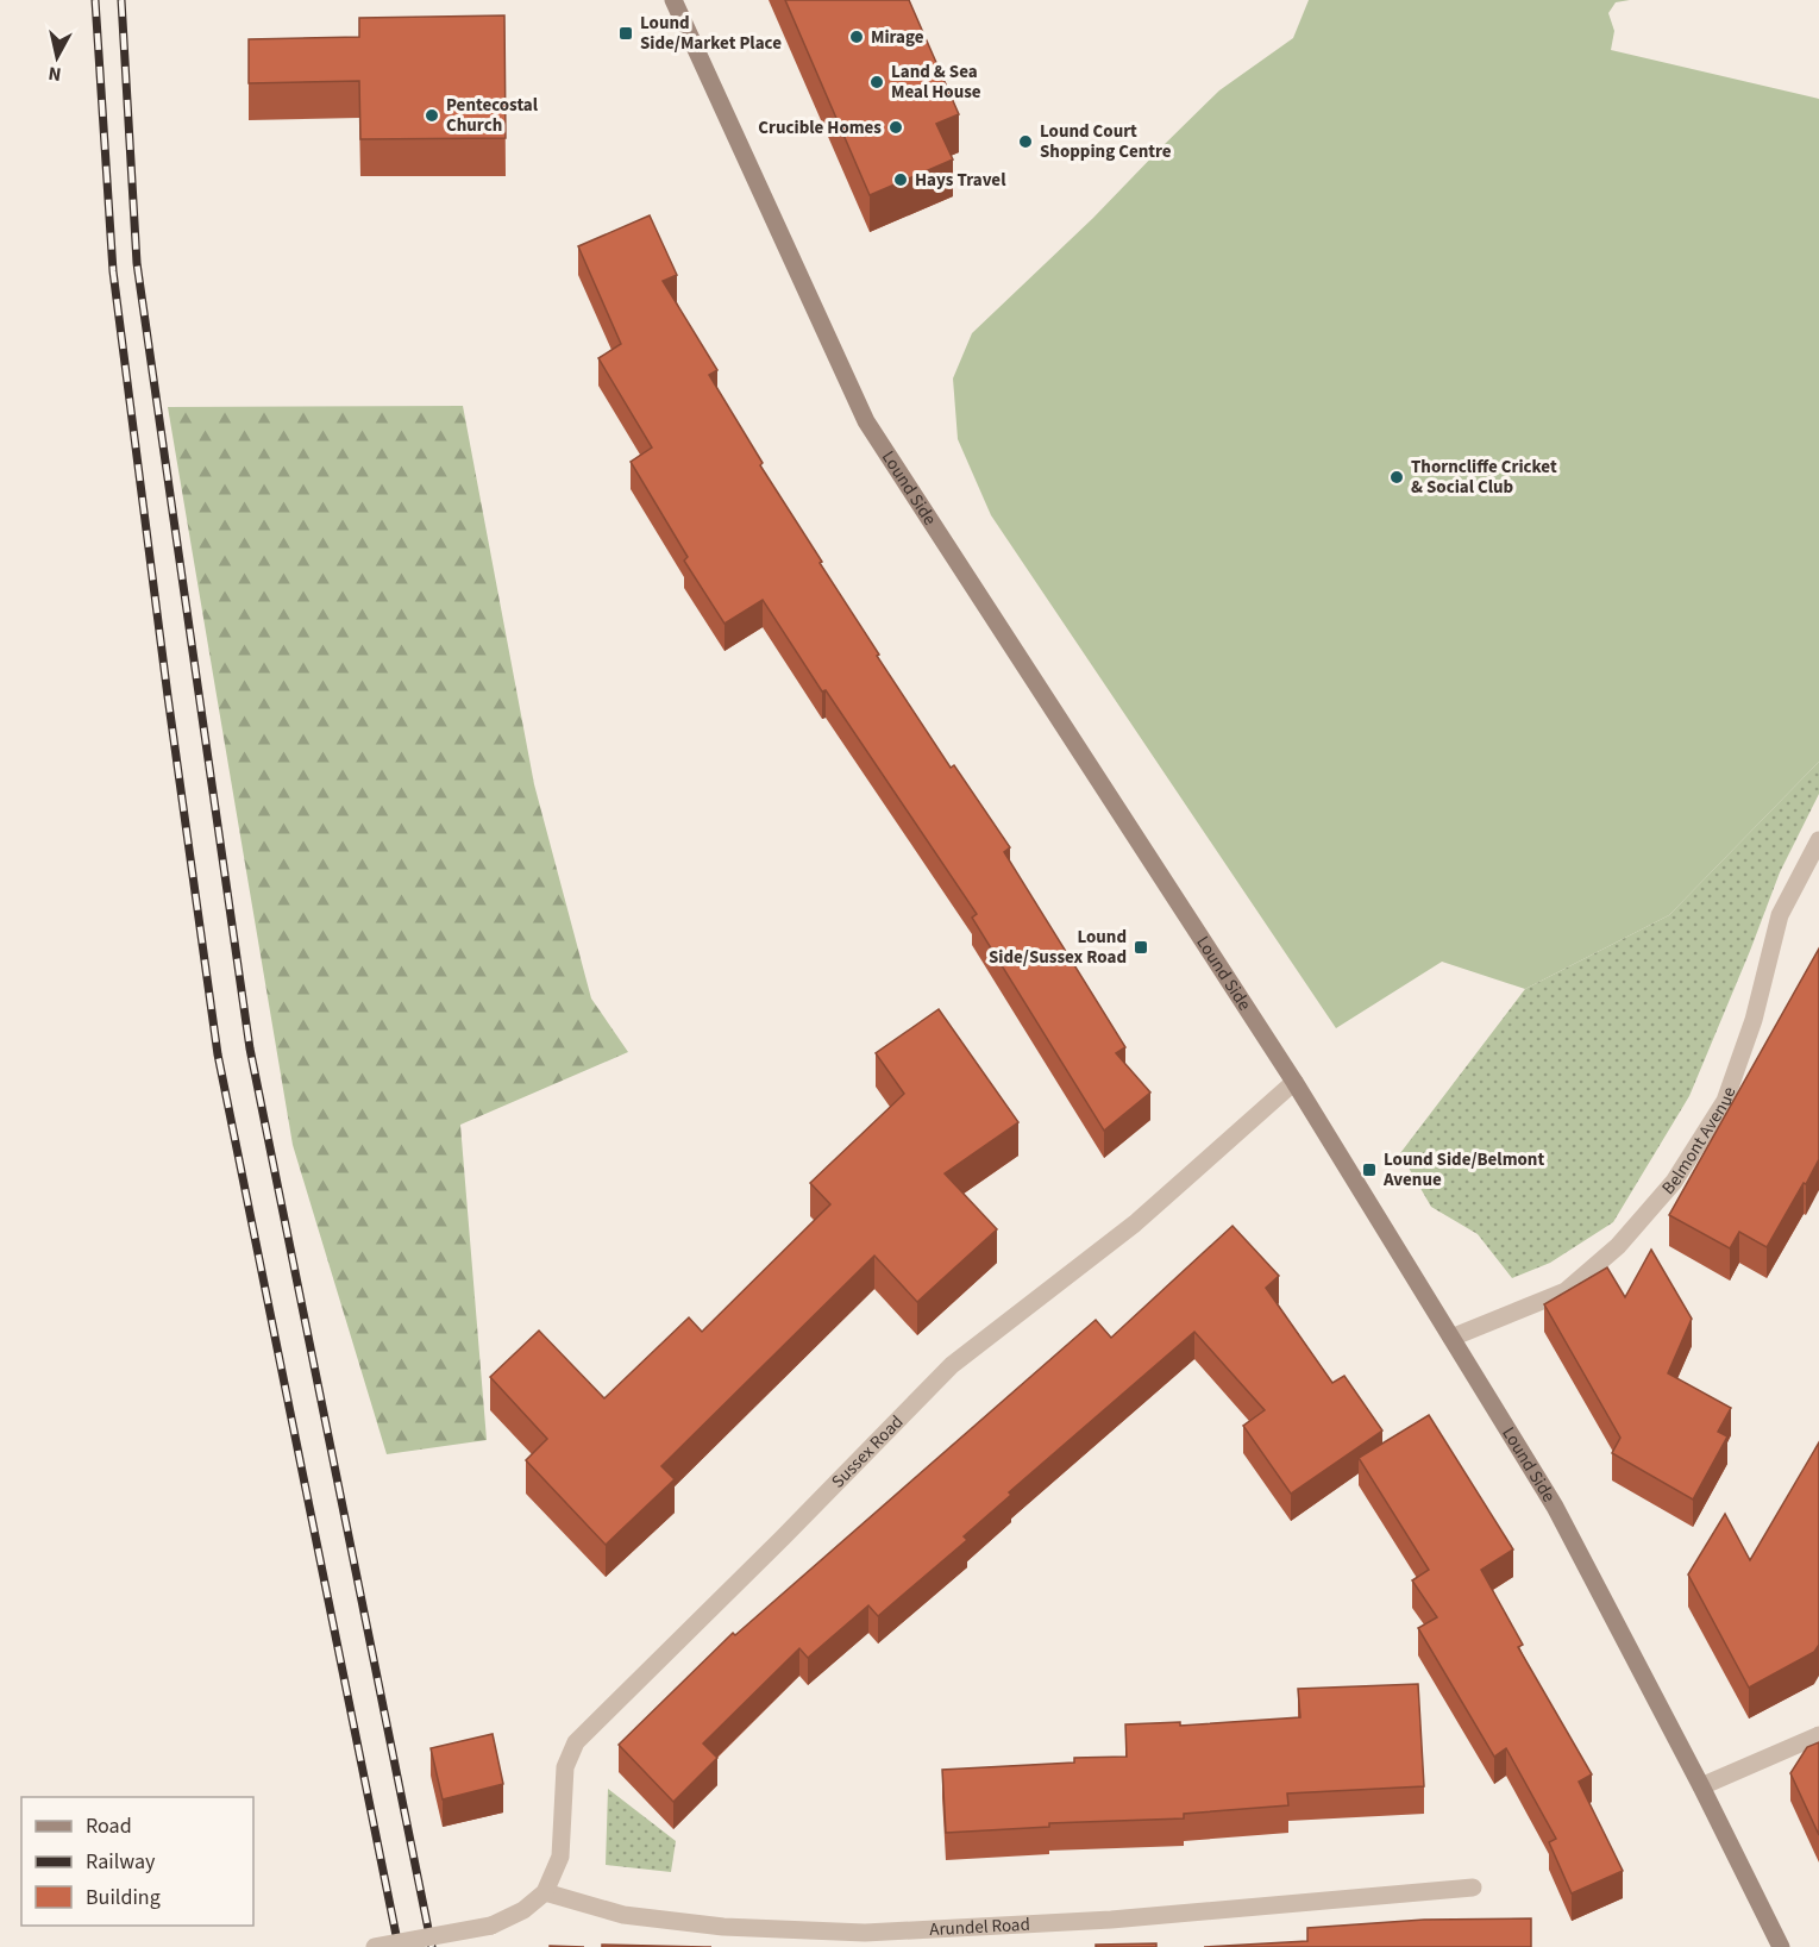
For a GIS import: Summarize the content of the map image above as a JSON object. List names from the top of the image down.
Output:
{
  "streets": {
    "street": [
      "Lound Side",
      "Belmont Avenue",
      "Sussex Road",
      "Arundel Road"
    ]
  },
  "crossings": [
    ["Lound Side", "Belmont Avenue"],
    ["Lound Side", "Sussex Road"],
    ["Sussex Road", "Arundel Road"]
  ],
  "places": {
    "transit": ["Lound Side/Market Place", "Lound Side/Sussex Road", "Lound Side/Belmont Avenue"],
    "other": [
      "Mirage",
      "Land & Sea Meal House",
      "Pentecostal Church",
      "Crucible Homes",
      "Lound Court Shopping Centre",
      "Hays Travel",
      "Thorncliffe Cricket & Social Club"
    ]
  },
  "legend": ["Road", "Railway", "Building"],
  "north": "bottom"
}
